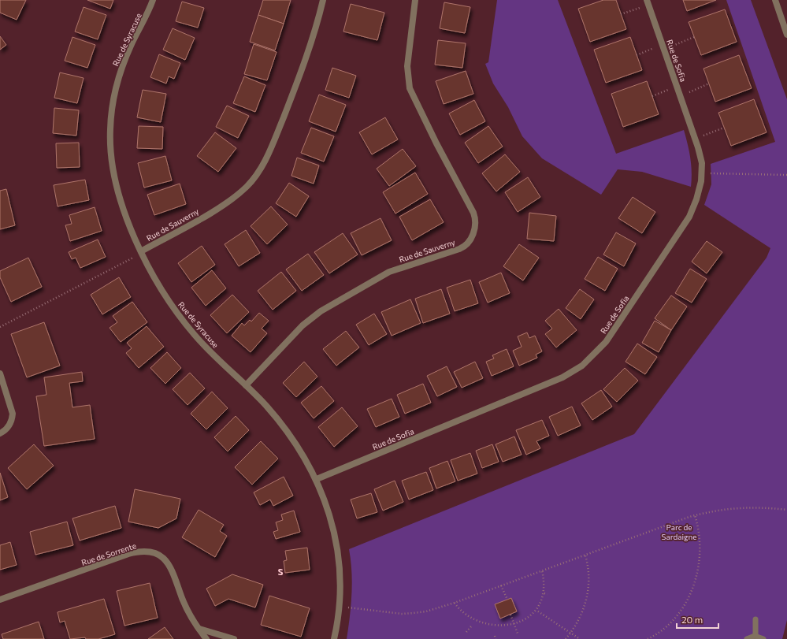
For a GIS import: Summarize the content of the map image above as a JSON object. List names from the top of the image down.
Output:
{
  "streets": {
    "street": [
      "Rue de Syracuse",
      "Rue de Sofia",
      "Rue de Sauverny",
      "Rue de Sorrente"
    ]
  },
  "crossings": [
    ["Rue de Syracuse", "Rue de Sofia"],
    ["Rue de Syracuse", "Rue de Sauverny"]
  ],
  "districts": ["S"],
  "parks": ["Parc de Sardaigne"],
  "scale_bar": "20 m"
}
